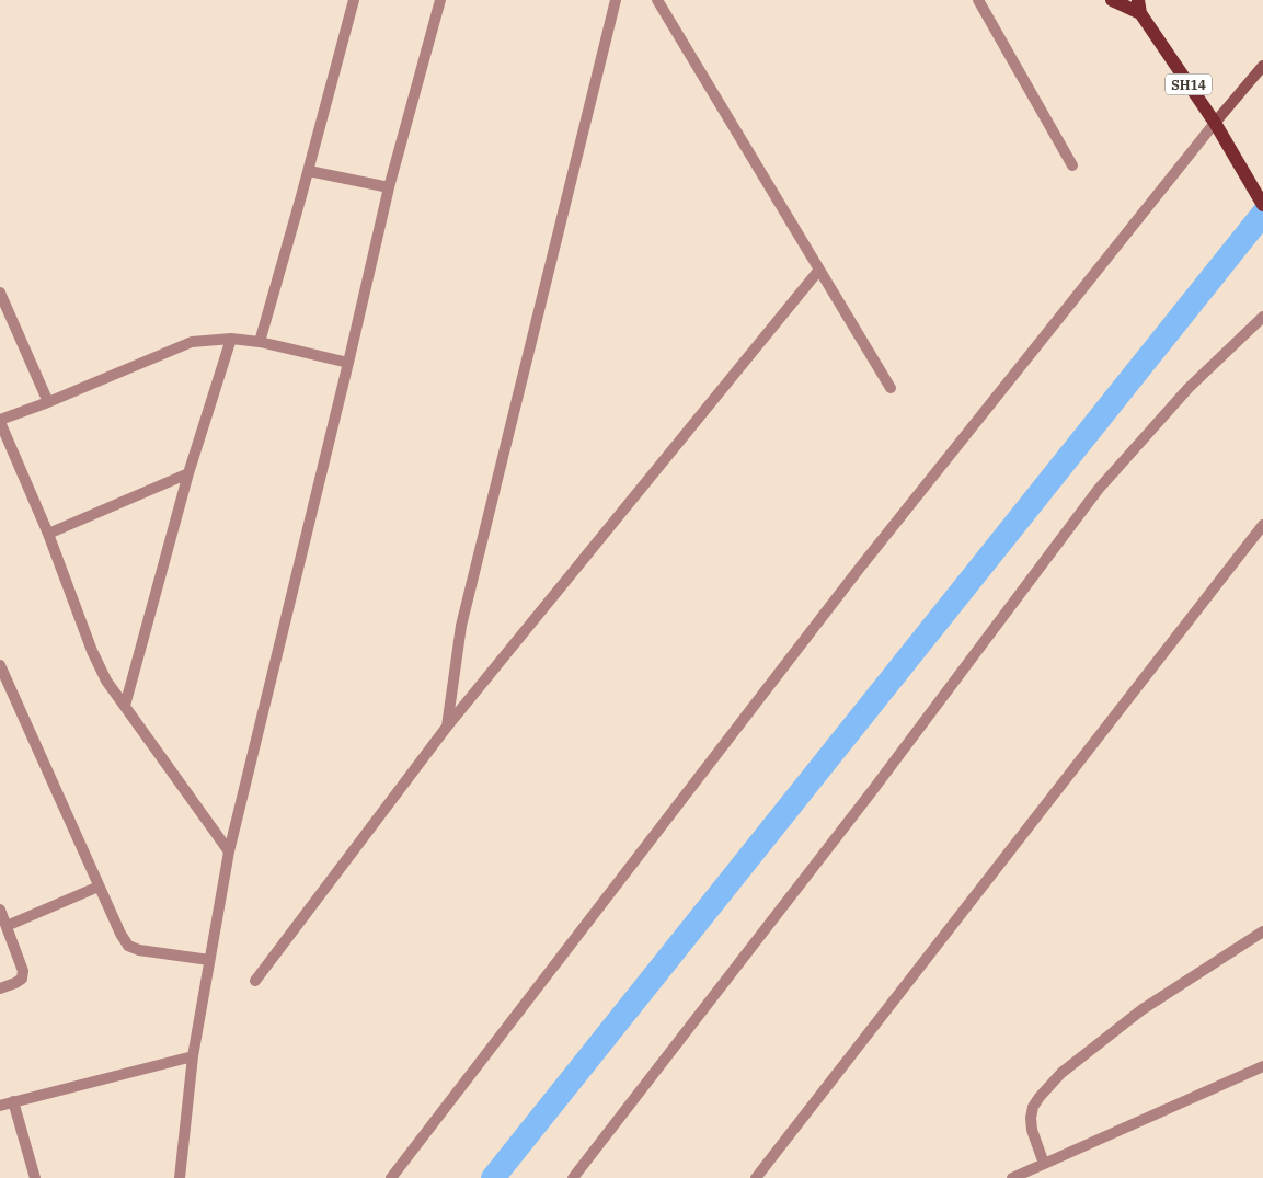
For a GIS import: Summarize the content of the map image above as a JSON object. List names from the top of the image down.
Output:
{
  "streets": {
    "main road": ["SH14"]
  }
}
